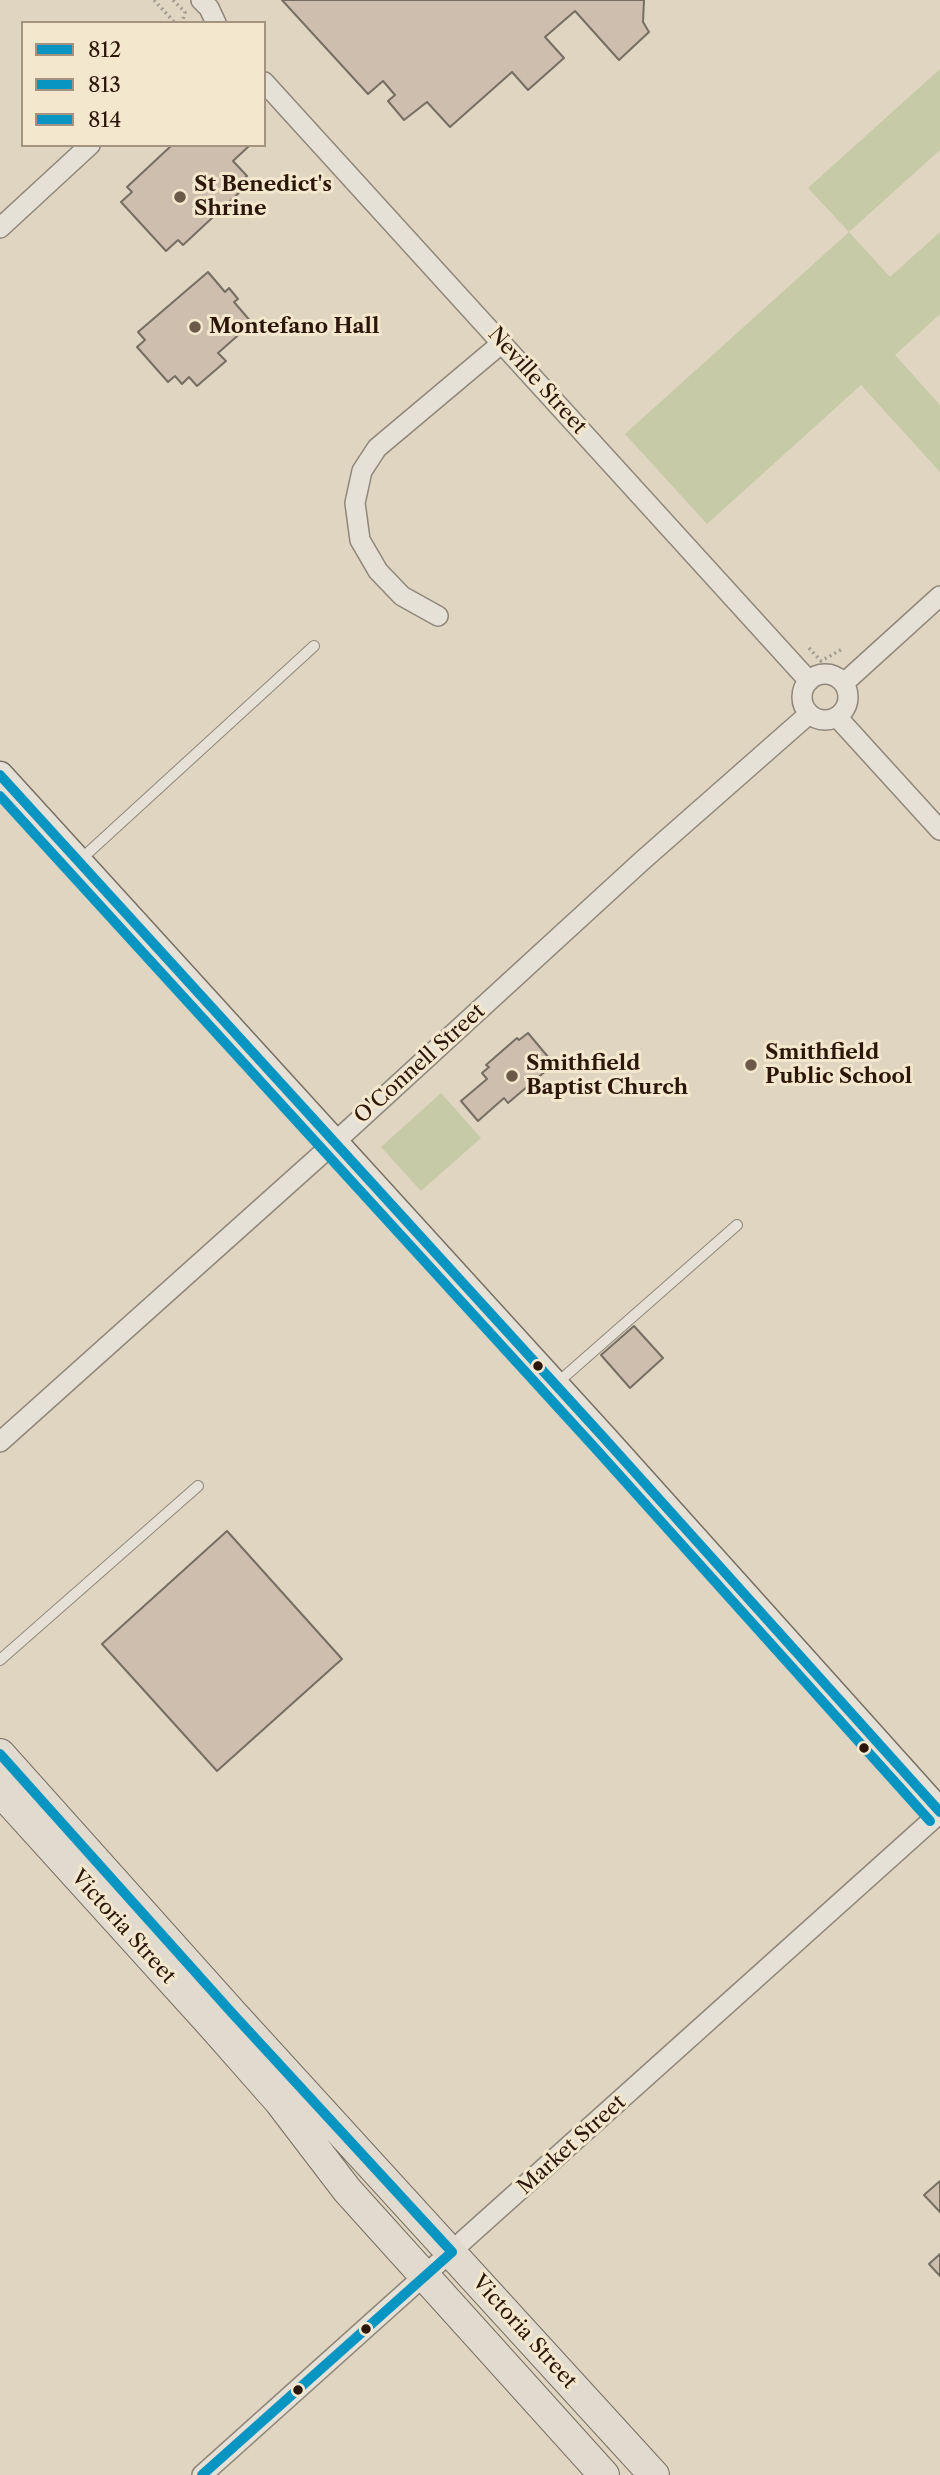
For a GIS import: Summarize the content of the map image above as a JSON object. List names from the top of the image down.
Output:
{
  "streets": {
    "main road": ["Victoria Street"],
    "street": ["Neville Street", "O'Connell Street", "Market Street"]
  },
  "crossings": [
    ["Neville Street", "O'Connell Street"],
    ["Victoria Street", "Market Street"]
  ],
  "places": [
    "St Benedict's Shrine",
    "Montefano Hall",
    "Smithfield Public School",
    "Smithfield Baptist Church"
  ],
  "lines": ["transit line 812", "transit line 813", "transit line 814"],
  "legend": ["812", "813", "814"]
}
